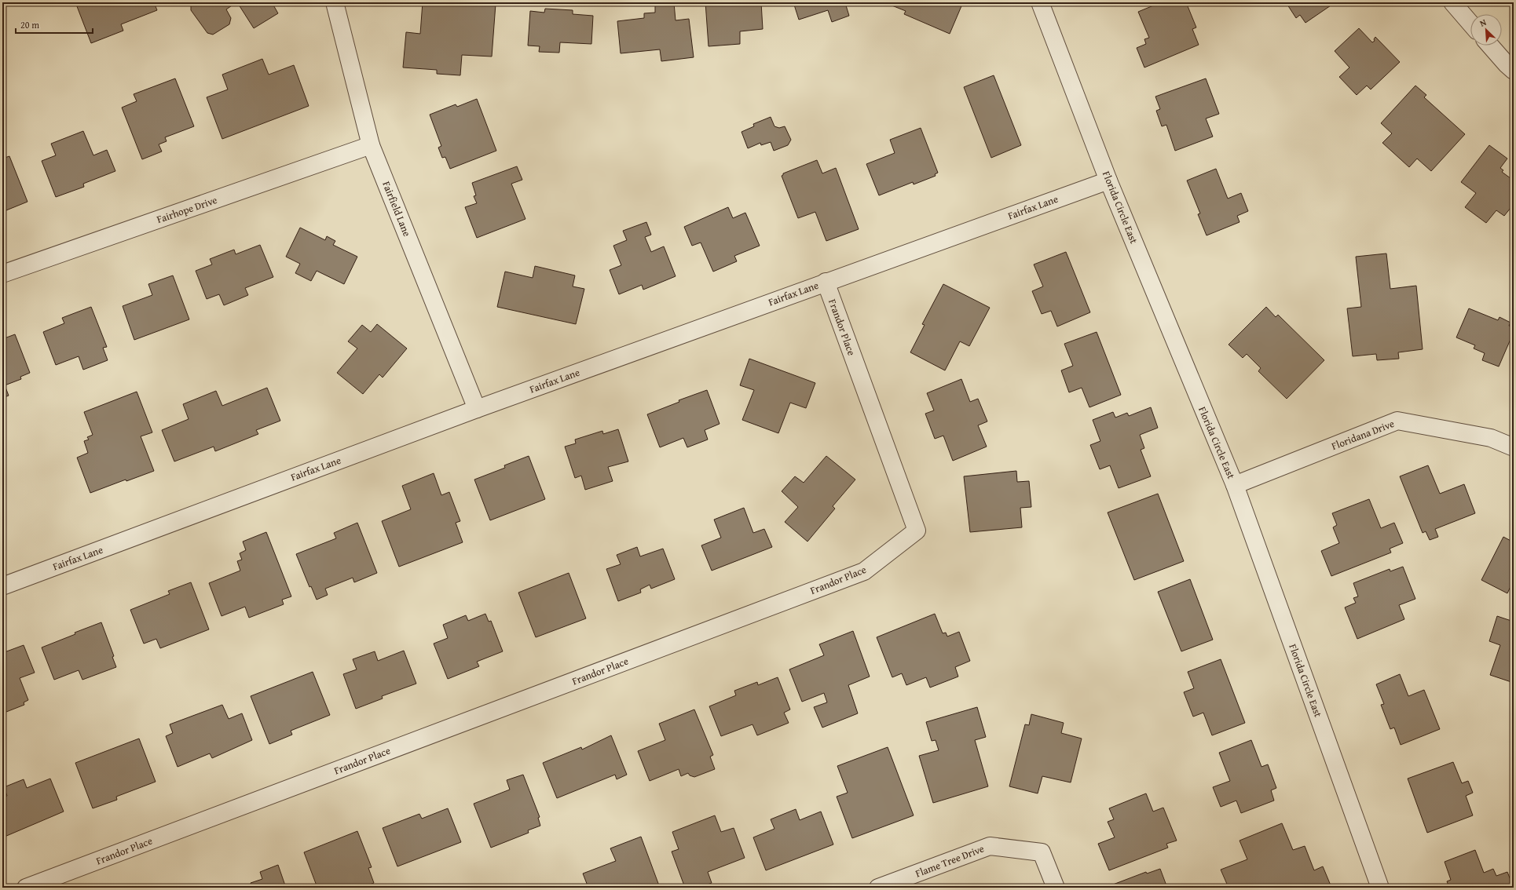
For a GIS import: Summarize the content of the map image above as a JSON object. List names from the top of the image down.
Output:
{
  "streets": {
    "street": [
      "Fairfax Lane",
      "Florida Circle East",
      "Fairfield Lane",
      "Fairhope Drive",
      "Frandor Place",
      "Floridana Drive",
      "Flame Tree Drive"
    ]
  },
  "crossings": [
    ["Fairfax Lane", "Florida Circle East"],
    ["Fairfax Lane", "Fairfield Lane"],
    ["Fairfax Lane", "Frandor Place"],
    ["Florida Circle East", "Floridana Drive"],
    ["Fairfield Lane", "Fairhope Drive"]
  ],
  "scale_bar": "20 m",
  "north": "top left"
}
